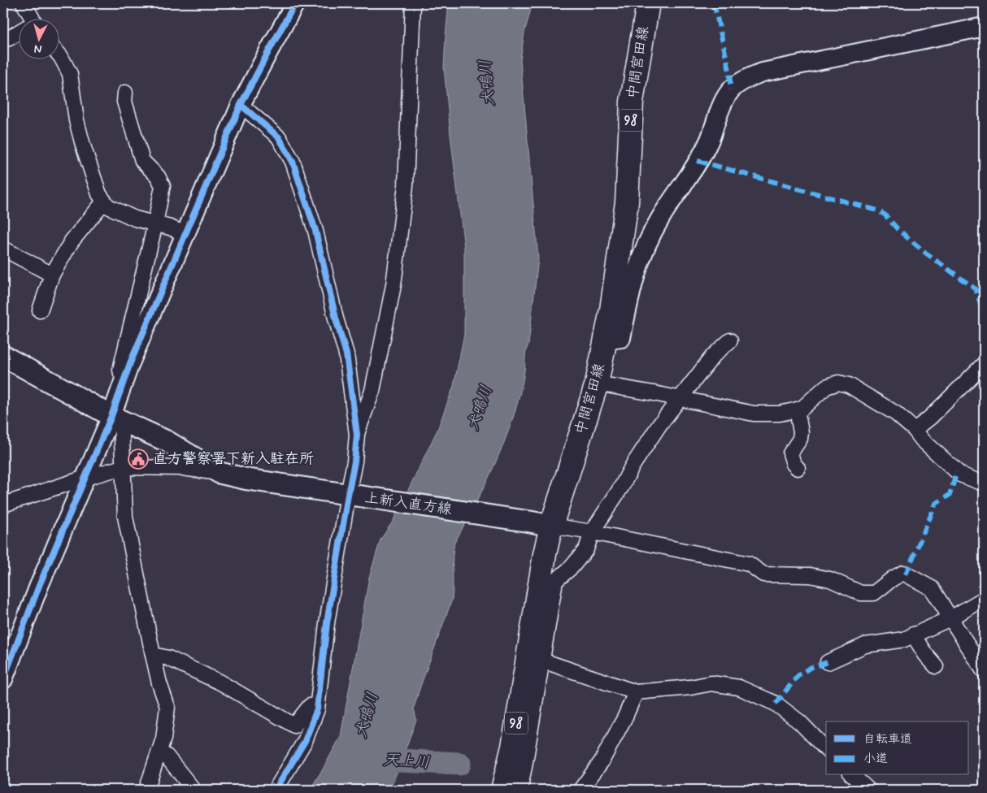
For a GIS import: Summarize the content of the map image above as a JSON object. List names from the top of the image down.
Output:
{
  "streets": {
    "main road": ["中間宮田線", "98", "上新入直方線"]
  },
  "crossings": [
    ["中間宮田線", "上新入直方線"]
  ],
  "water": ["犬鳴川", "天上川"],
  "places": {
    "public building": ["直方警察署下新入駐在所"]
  },
  "legend": ["自転車道", "小道"],
  "north": "bottom"
}
